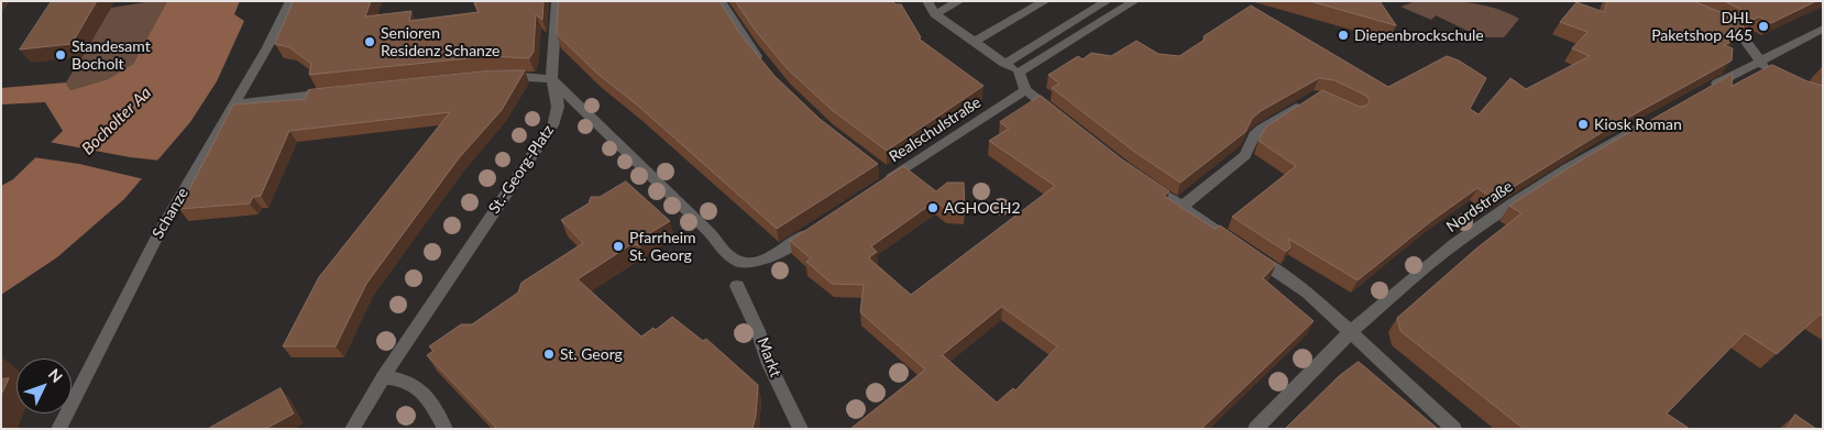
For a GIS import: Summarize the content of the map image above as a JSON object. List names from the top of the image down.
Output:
{
  "streets": {
    "street": [
      "Realschulstraße",
      "St.-Georg-Platz",
      "Nordstraße",
      "Schanze",
      "Markt"
    ]
  },
  "water": ["Bocholter Aa"],
  "places": [
    "DHL Paketshop 465",
    "Diepenbrockschule",
    "Senioren Residenz Schanze",
    "Standesamt Bocholt",
    "Kiosk Roman",
    "AGHOCH2",
    "Pfarrheim St. Georg",
    "St. Georg"
  ],
  "north": "top right"
}
